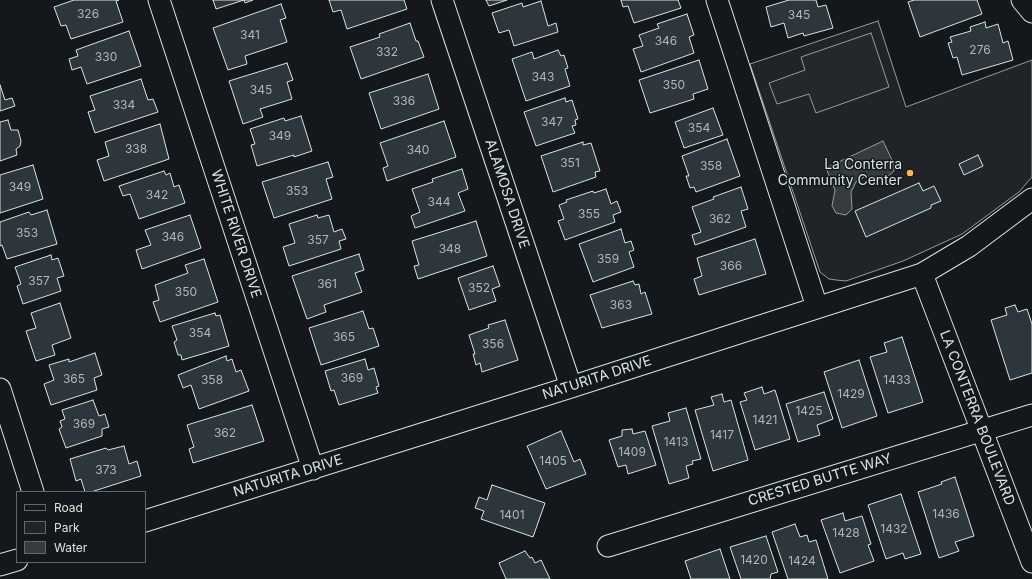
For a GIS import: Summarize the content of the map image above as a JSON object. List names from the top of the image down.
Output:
{
  "streets": {
    "street": [
      "ALAMOSA DRIVE",
      "WHITE RIVER DRIVE",
      "NATURITA DRIVE",
      "LA CONTERRA BOULEVARD",
      "CRESTED BUTTE WAY"
    ]
  },
  "crossings": [
    ["ALAMOSA DRIVE", "NATURITA DRIVE"],
    ["WHITE RIVER DRIVE", "NATURITA DRIVE"],
    ["NATURITA DRIVE", "LA CONTERRA BOULEVARD"],
    ["LA CONTERRA BOULEVARD", "CRESTED BUTTE WAY"]
  ],
  "places": ["La Conterra Community Center"],
  "house_numbers": [
    "326",
    "345",
    "341",
    "346",
    "276",
    "332",
    "330",
    "343",
    "350",
    "345",
    "336",
    "334",
    "347",
    "354",
    "349",
    "338",
    "340",
    "351",
    "358",
    "349",
    "353",
    "342",
    "344",
    "355",
    "362",
    "353",
    "346",
    "357",
    "348",
    "359",
    "366",
    "357",
    "361",
    "352",
    "350",
    "363",
    "354",
    "365",
    "356",
    "369",
    "365",
    "358",
    "1433",
    "1429",
    "1425",
    "1421",
    "369",
    "362",
    "1417",
    "1413",
    "1409",
    "1405",
    "373",
    "1436",
    "1401",
    "1432",
    "1428",
    "1420",
    "1424"
  ],
  "legend": ["Road", "Park", "Water"]
}
